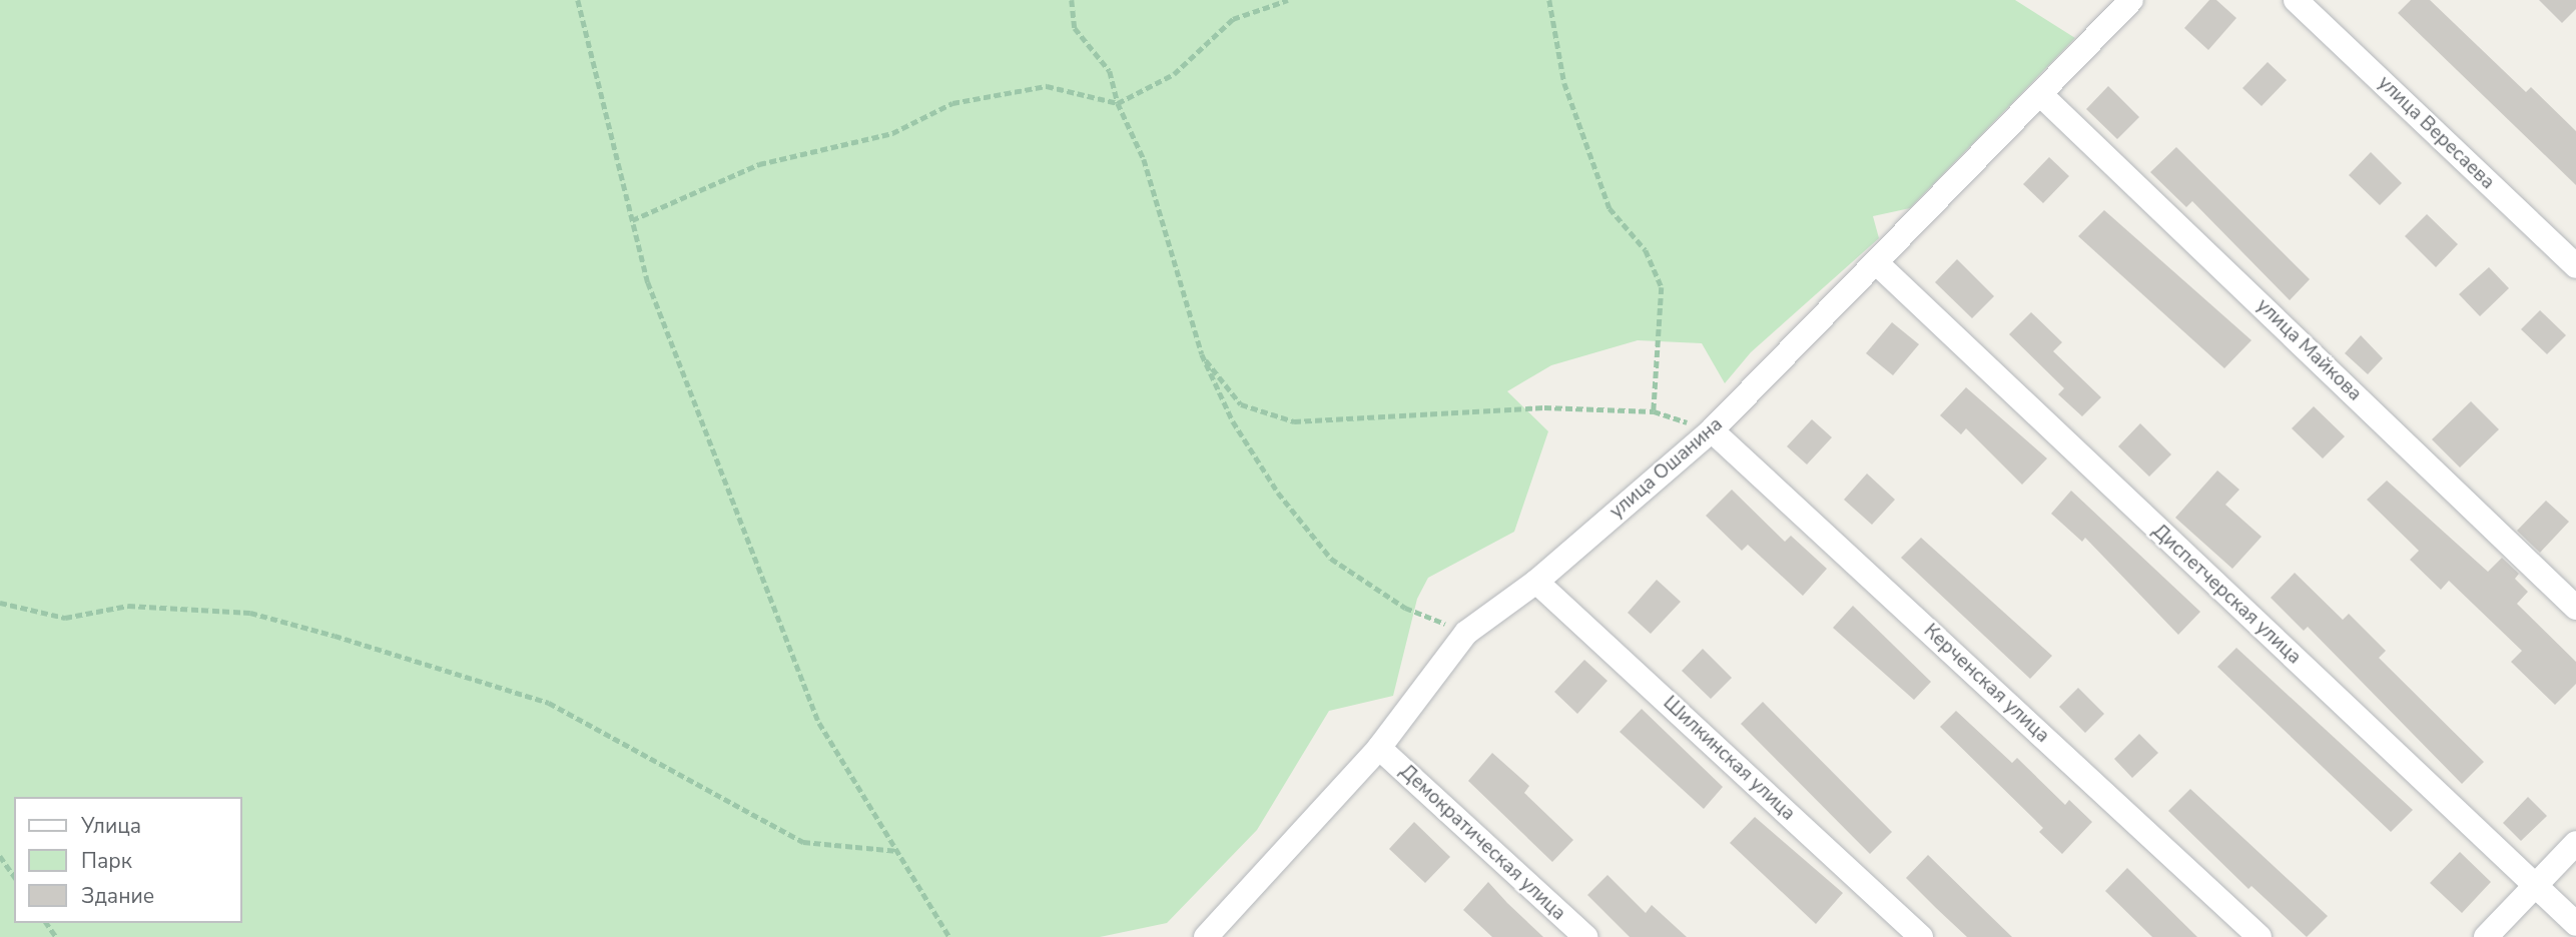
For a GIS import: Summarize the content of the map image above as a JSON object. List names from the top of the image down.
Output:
{
  "streets": {
    "street": [
      "улица Вересаева",
      "улица Майкова",
      "улица Ошанина",
      "Диспетчерская улица",
      "Керченская улица",
      "Шилкинская улица",
      "Демократическая улица"
    ]
  },
  "crossings": [
    ["улица Майкова", "улица Ошанина"],
    ["улица Ошанина", "Диспетчерская улица"],
    ["улица Ошанина", "Керченская улица"],
    ["улица Ошанина", "Шилкинская улица"],
    ["улица Ошанина", "Демократическая улица"]
  ],
  "legend": ["Улица", "Парк", "Здание"]
}
